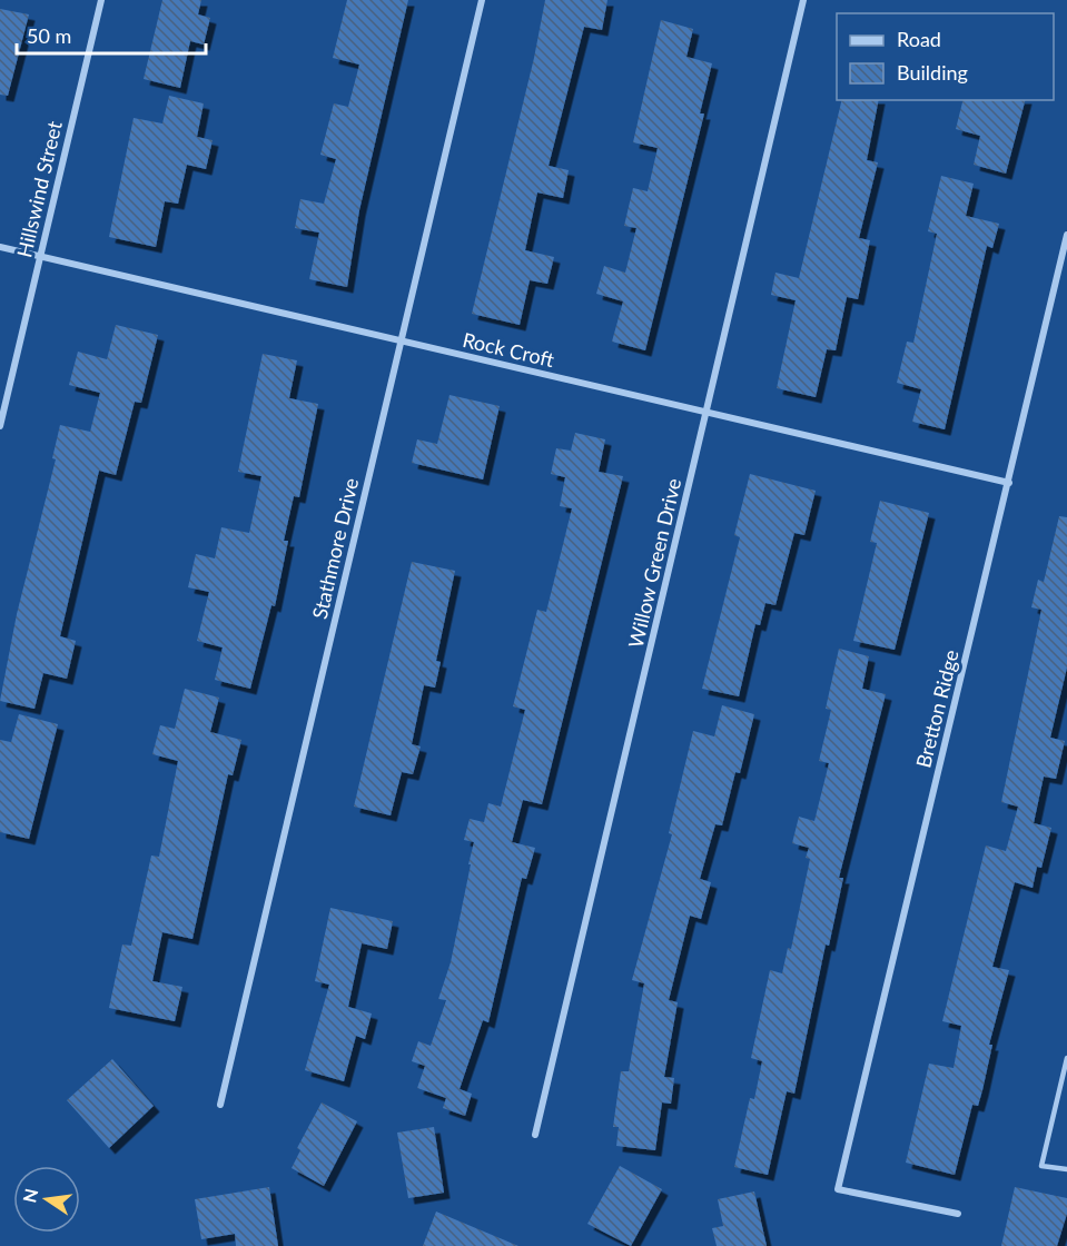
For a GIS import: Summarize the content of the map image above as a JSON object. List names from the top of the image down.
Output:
{
  "streets": {
    "street": [
      "Hillswind Street",
      "Rock Croft",
      "Stathmore Drive",
      "Willow Green Drive",
      "Bretton Ridge"
    ]
  },
  "crossings": [
    ["Hillswind Street", "Rock Croft"],
    ["Rock Croft", "Stathmore Drive"],
    ["Rock Croft", "Willow Green Drive"],
    ["Rock Croft", "Bretton Ridge"]
  ],
  "legend": ["Road", "Building"],
  "scale_bar": "50 m",
  "north": "left"
}
